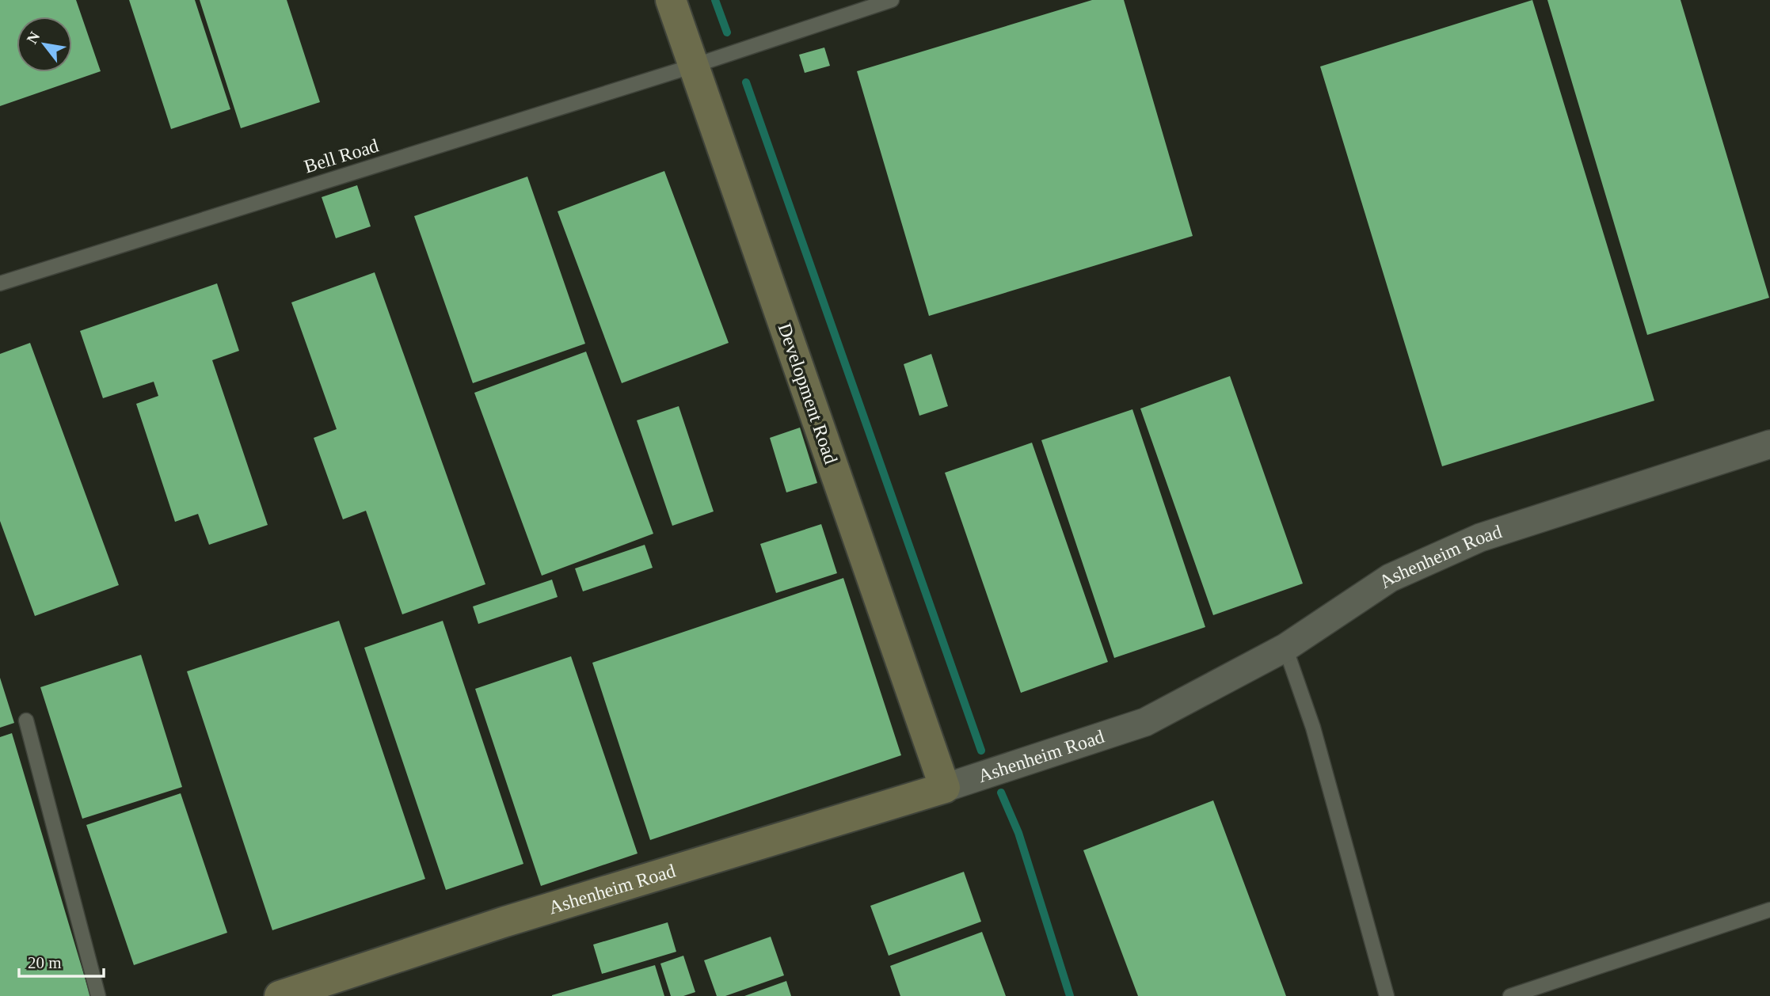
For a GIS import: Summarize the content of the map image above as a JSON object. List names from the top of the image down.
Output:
{
  "streets": {
    "street": ["Development Road", "Ashenheim Road"],
    "lane": ["Bell Road"]
  },
  "crossings": [
    ["Bell Road", "Development Road"],
    ["Development Road", "Ashenheim Road"]
  ],
  "scale_bar": "20 m",
  "north": "top left"
}
